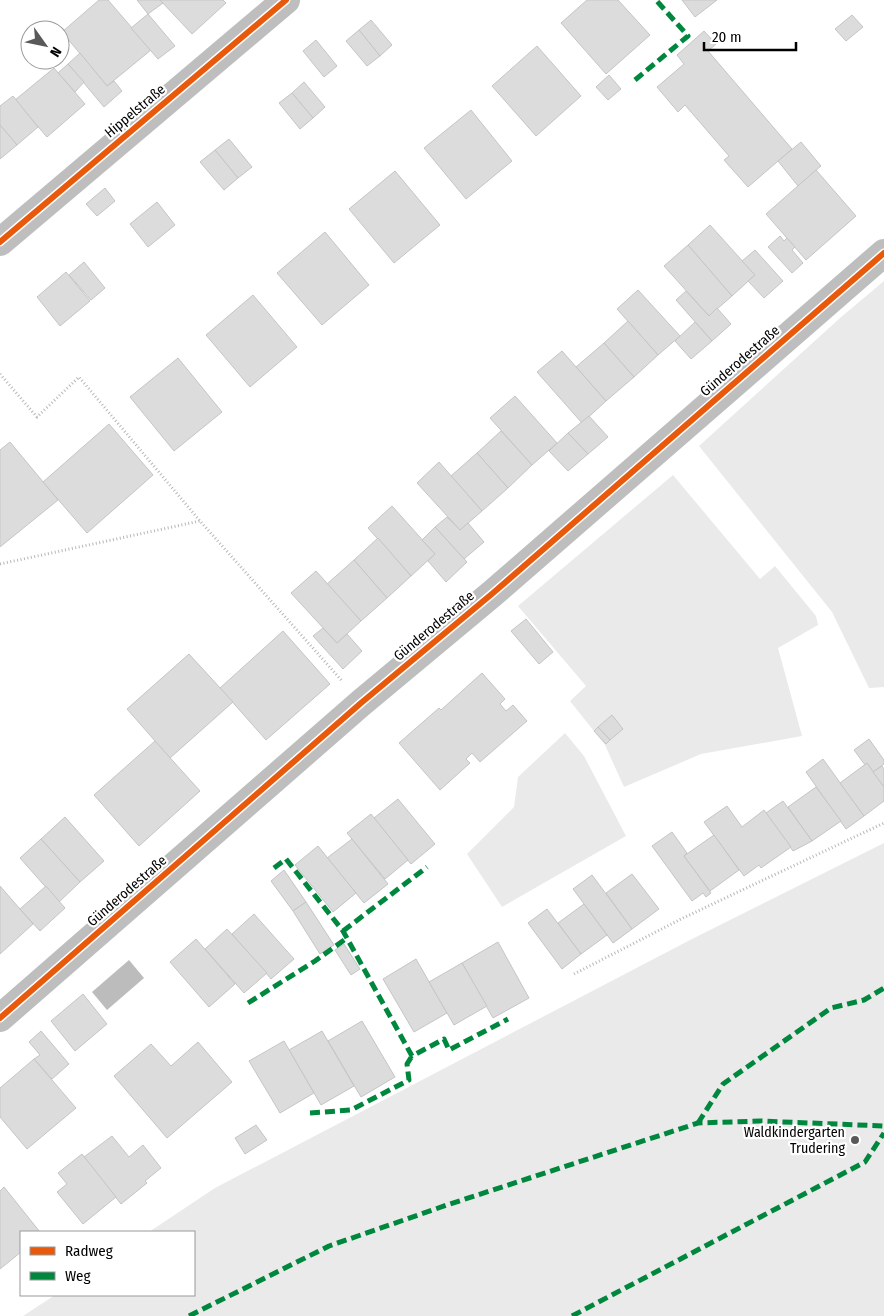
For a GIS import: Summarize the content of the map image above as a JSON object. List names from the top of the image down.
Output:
{
  "streets": {
    "street": ["Hippelstraße", "Günderodestraße"]
  },
  "places": ["Waldkindergarten Trudering"],
  "legend": ["Radweg", "Weg"],
  "scale_bar": "20 m",
  "north": "bottom right"
}
